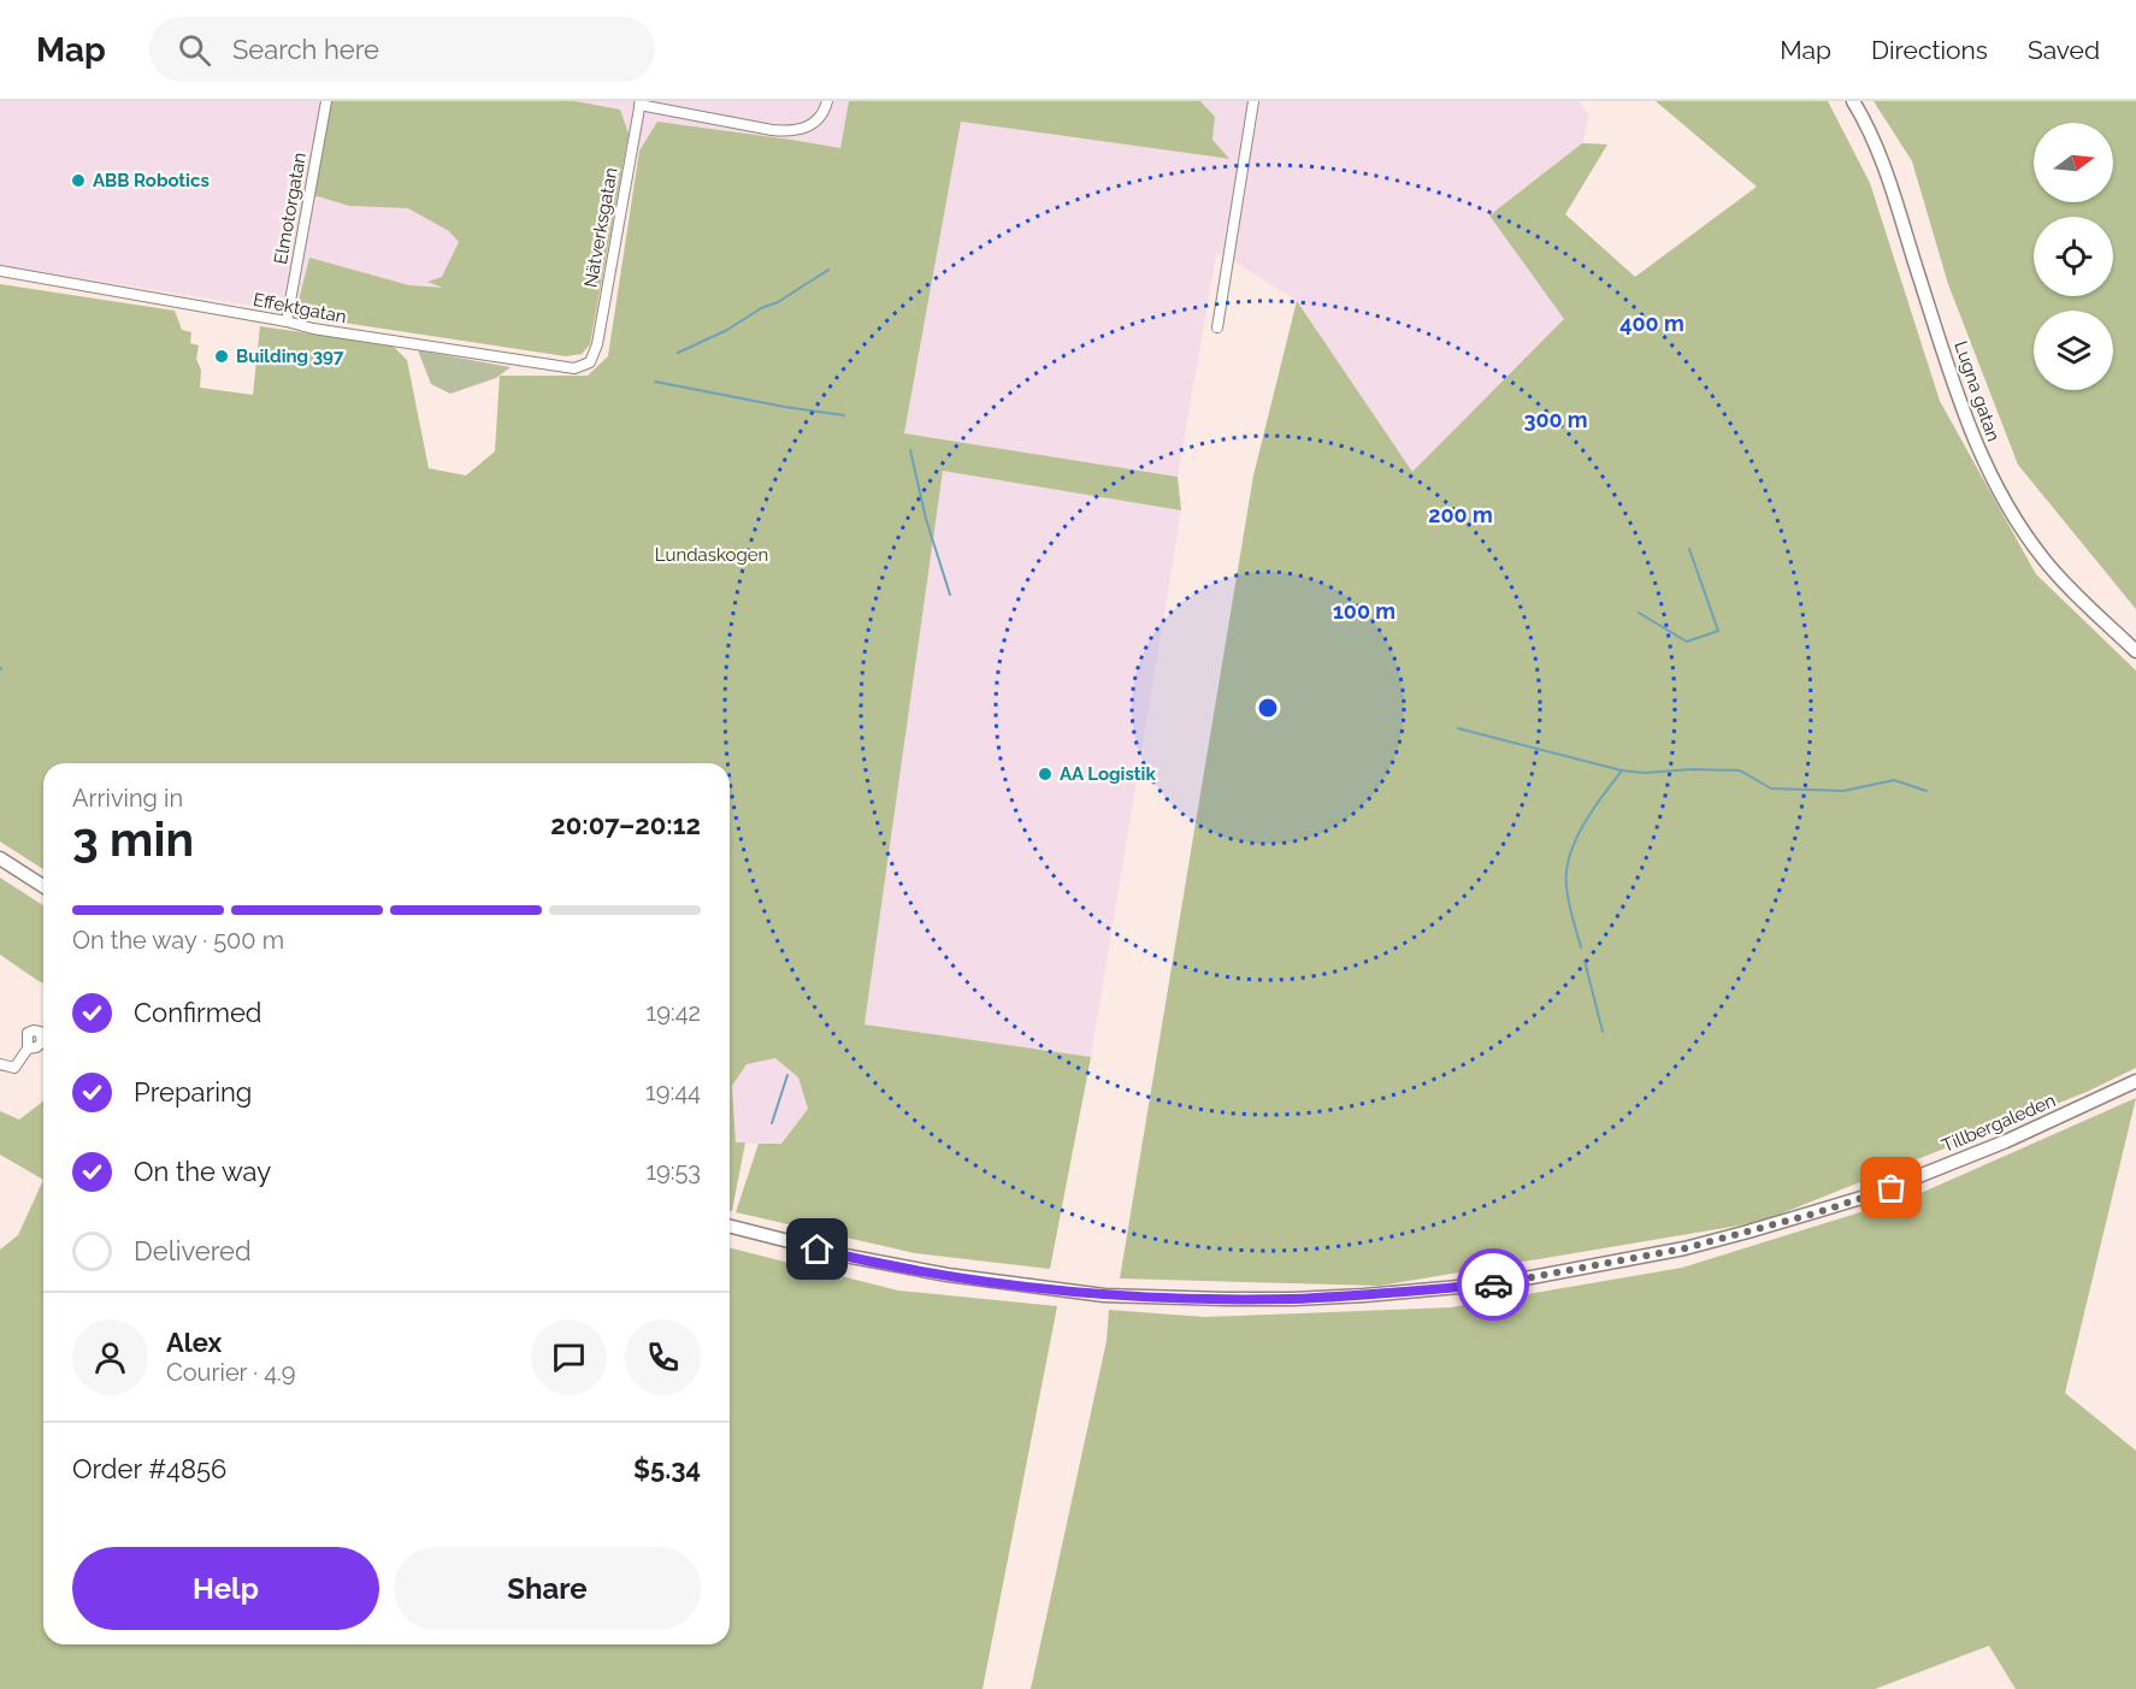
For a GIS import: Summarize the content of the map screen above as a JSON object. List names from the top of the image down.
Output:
{
  "streets": {
    "main road": ["Lugna gatan", "Tillbergaleden"],
    "street": ["Elmotorgatan", "Nätverksgatan", "Effektgatan"]
  },
  "crossings": [
    ["Elmotorgatan", "Effektgatan"],
    ["Nätverksgatan", "Effektgatan"]
  ],
  "parks": ["Lundaskogen"],
  "places": ["ABB Robotics", "Building 397", "AA Logistik"],
  "north": "right",
  "page": {
    "header": "Map",
    "search": "Search here",
    "nav": ["Map", "Directions", "Saved"],
    "heading": ["3 min", "Arriving in", "20:07–20:12"],
    "panel": [
      "Alex",
      "Courier · 4.9",
      "Order #4856",
      "$5.34"
    ],
    "bar": "On the way · 500 m",
    "list": [
      ["Confirmed", "19:42"],
      ["Preparing", "19:44"],
      ["On the way", "19:53"],
      "Delivered"
    ],
    "buttons": ["Help", "Share"]
  },
  "rings": [
    "400 m",
    "300 m",
    "200 m",
    "100 m"
  ]
}
